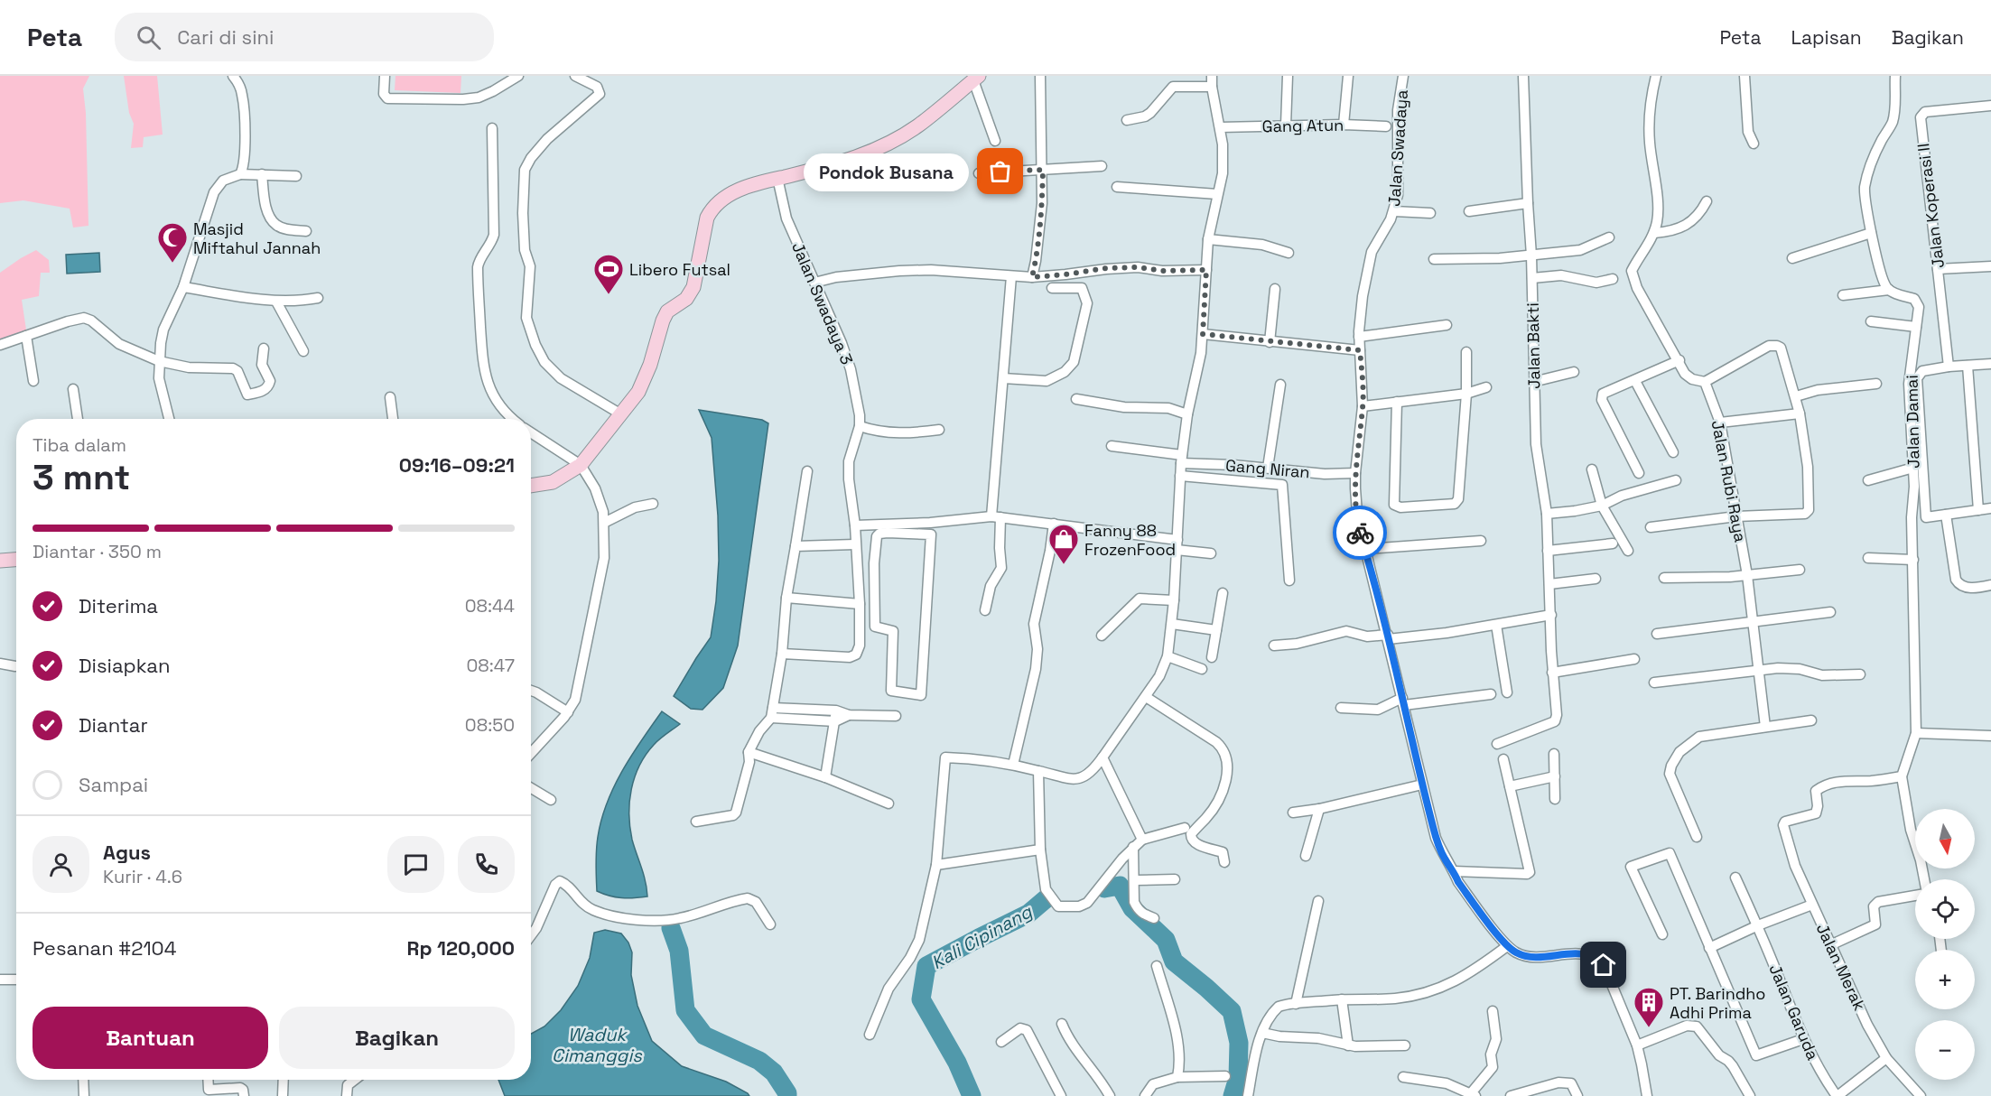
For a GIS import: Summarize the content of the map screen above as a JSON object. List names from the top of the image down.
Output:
{
  "streets": {
    "street": [
      "Gang Atun",
      "Jalan Swadaya",
      "Jalan Koperasi II",
      "Jalan Swadaya 3",
      "Jalan Bakti",
      "Jalan Damai",
      "Gang Niran",
      "Jalan Rubi Raya",
      "Jalan Merak",
      "Jalan Garuda"
    ]
  },
  "crossings": [
    ["Jalan Swadaya", "Gang Niran"],
    ["Jalan Damai", "Jalan Merak"]
  ],
  "water": ["Kali Cipinang", "Waduk Cimanggis"],
  "places": {
    "other": ["Pondok Busana"],
    "mosque": ["Masjid Miftahul Jannah"],
    "sports": ["Libero Futsal"],
    "shop": ["Fanny 88 FrozenFood"],
    "building": ["PT. Barindho Adhi Prima"]
  },
  "north": "bottom",
  "page": {
    "header": "Peta",
    "search": "Cari di sini",
    "nav": ["Peta", "Lapisan", "Bagikan"],
    "bubble": "Pondok Busana",
    "heading": ["3 mnt", "Tiba dalam", "09:16–09:21"],
    "panel": [
      "Agus",
      "Kurir · 4.6",
      "Pesanan #2104",
      "Rp 120,000"
    ],
    "bar": "Diantar · 350 m",
    "list": [
      ["Diterima", "08:44"],
      ["Disiapkan", "08:47"],
      ["Diantar", "08:50"],
      "Sampai"
    ],
    "map_buttons": ["+", "−"],
    "buttons": ["Bantuan", "Bagikan"]
  }
}
